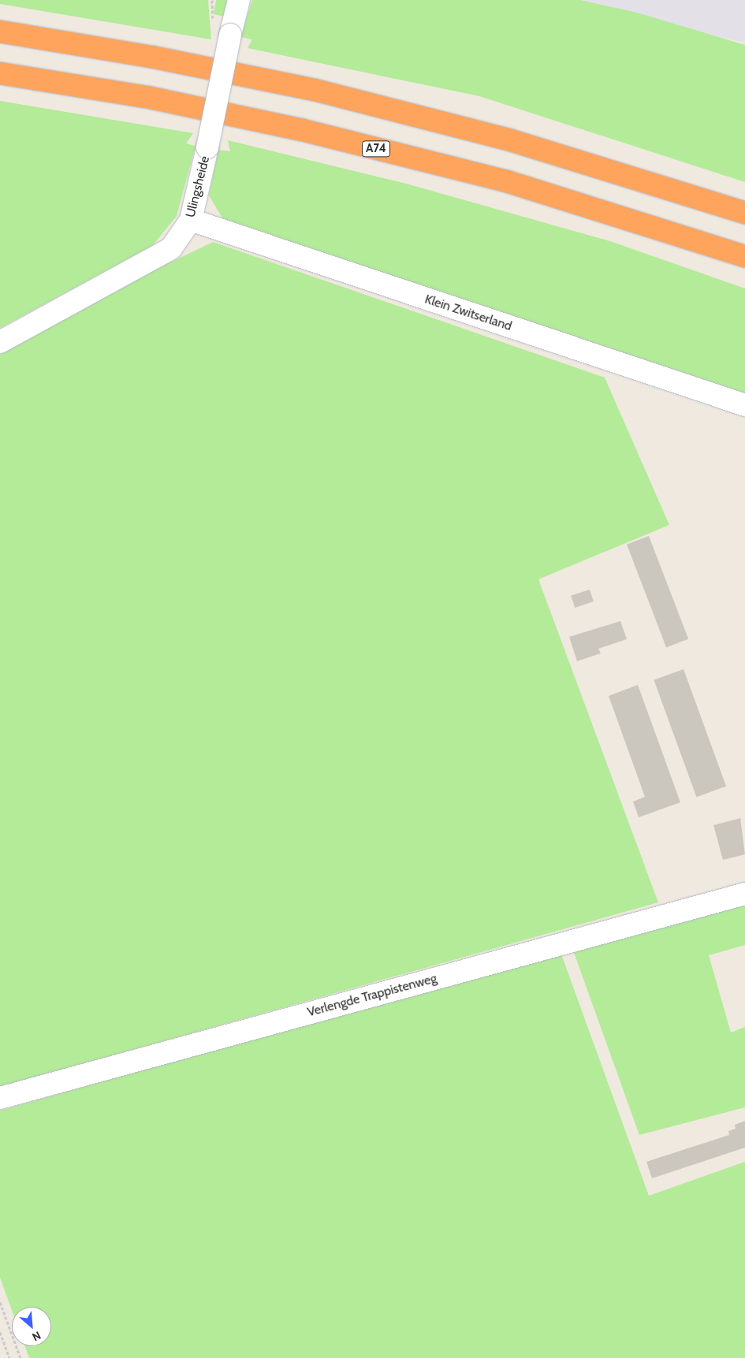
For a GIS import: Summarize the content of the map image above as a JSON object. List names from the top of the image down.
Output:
{
  "streets": {
    "highway": ["A74"],
    "street": ["Ulingsheide", "Klein Zwitserland", "Verlengde Trappistenweg"]
  },
  "crossings": [
    ["Ulingsheide", "Klein Zwitserland"]
  ],
  "north": "bottom right"
}
